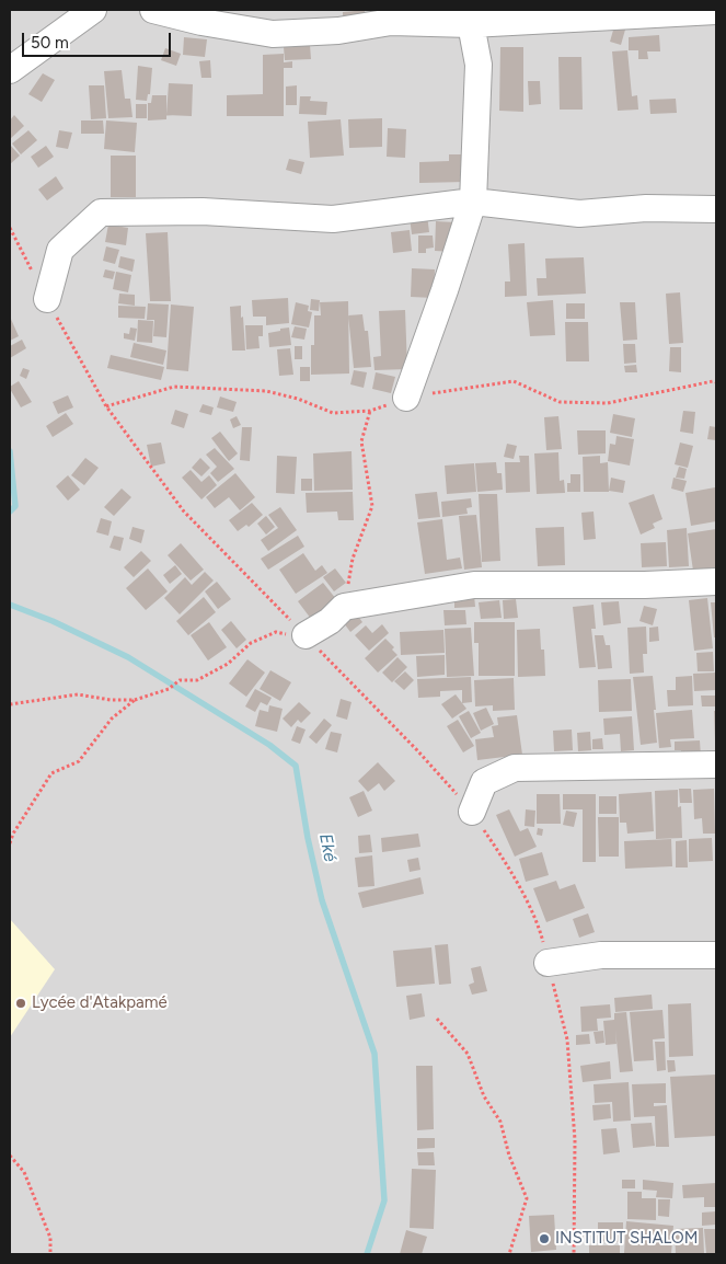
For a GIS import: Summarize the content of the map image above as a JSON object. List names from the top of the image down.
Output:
{
  "water": ["Eké"],
  "places": ["Lycée d'Atakpamé", "INSTITUT SHALOM"],
  "scale_bar": "50 m"
}
